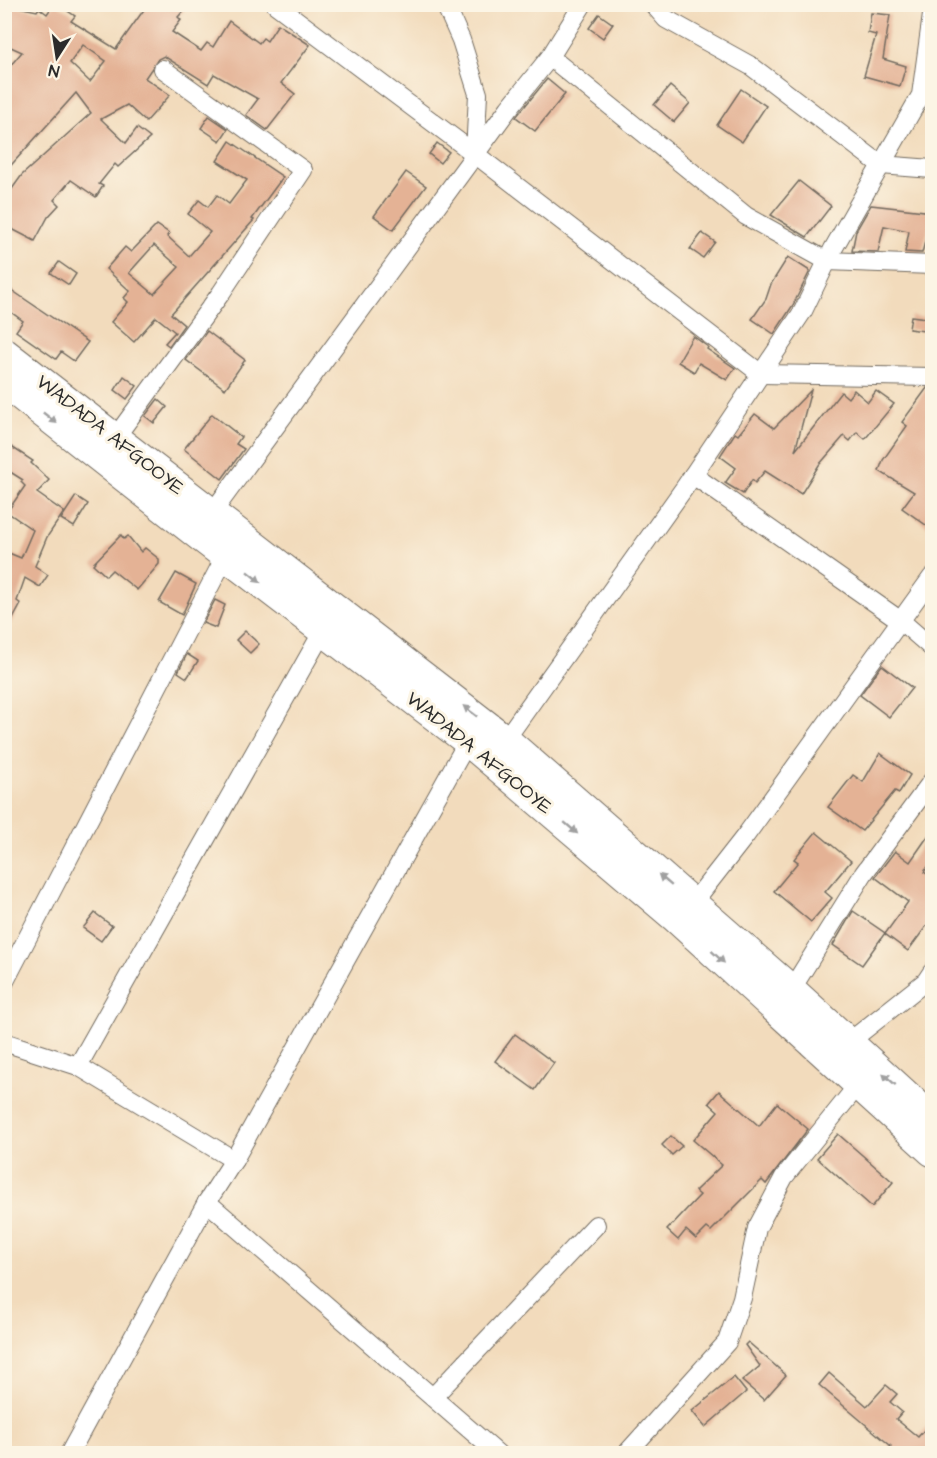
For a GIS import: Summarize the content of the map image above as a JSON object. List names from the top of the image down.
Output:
{
  "streets": {
    "highway": ["WADADA AFGOOYE"]
  },
  "north": "bottom"
}
